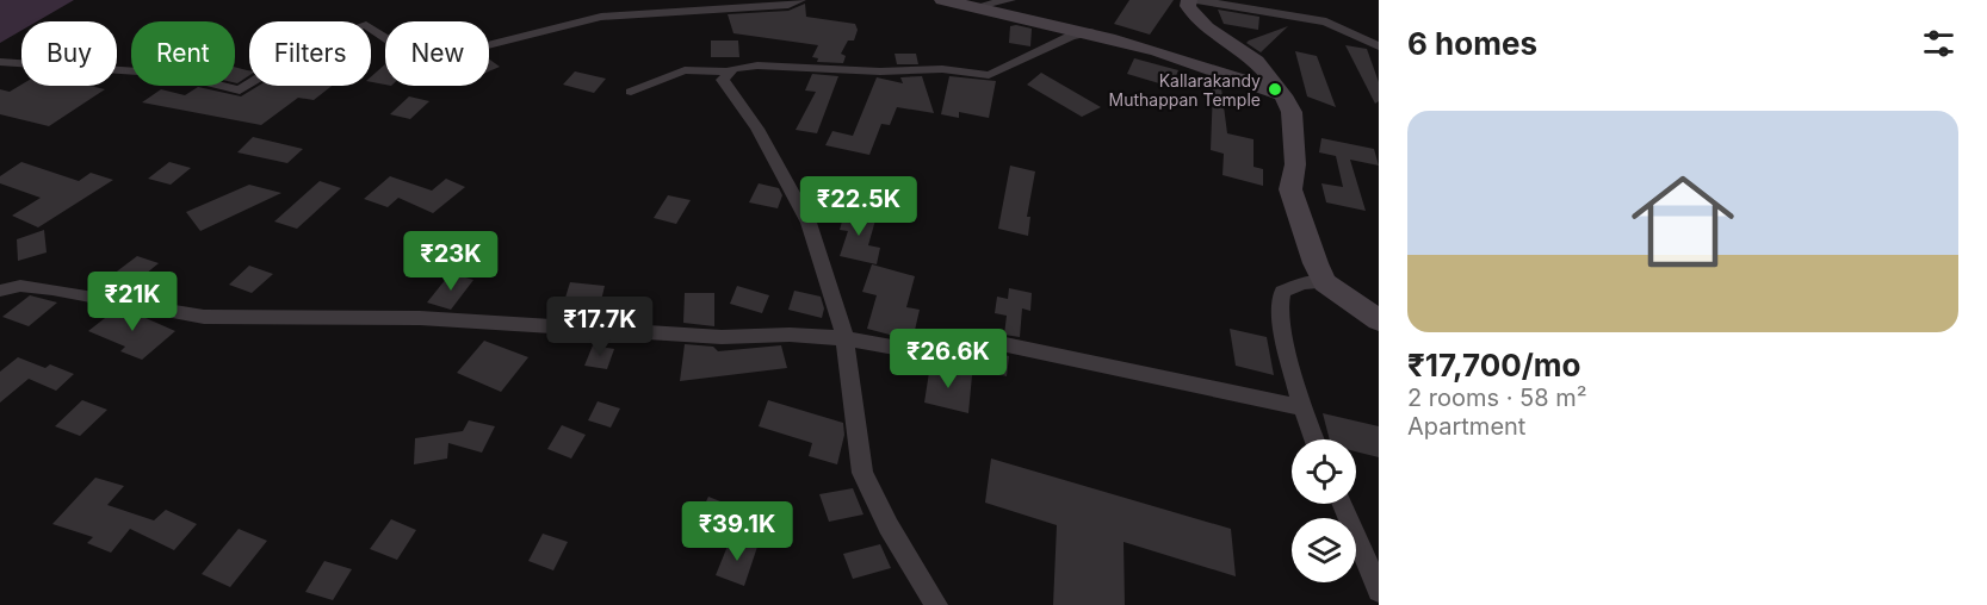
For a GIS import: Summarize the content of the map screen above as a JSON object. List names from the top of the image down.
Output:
{
  "places": ["Kallarakandy Muthappan Temple"],
  "page": {
    "heading": "6 homes",
    "chip": [
      "Buy",
      "Rent",
      "Filters",
      "New"
    ],
    "list": [
      {
        "name": "₹17,700/mo",
        "note": "2 rooms · 58 m² · Apartment"
      }
    ],
    "price": [
      "₹22.5K",
      "₹23K",
      "₹21K",
      "₹17.7K",
      "₹26.6K",
      "₹39.1K"
    ]
  }
}
